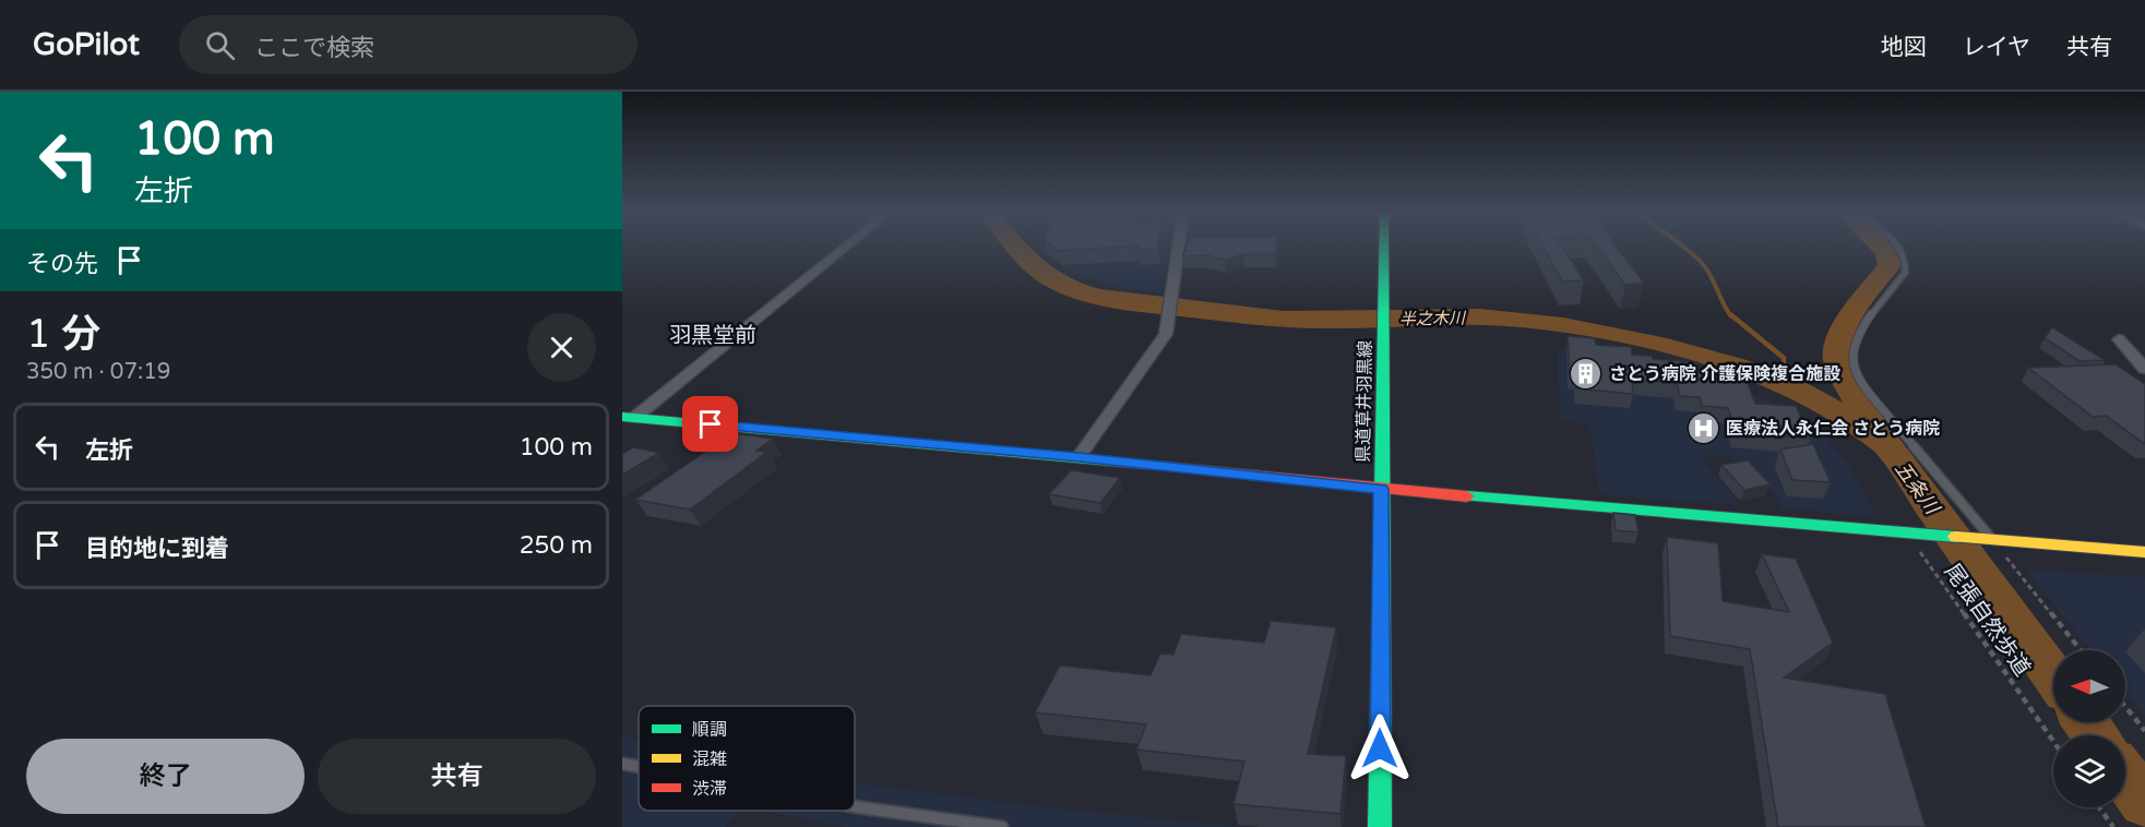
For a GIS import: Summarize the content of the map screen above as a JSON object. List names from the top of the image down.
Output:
{
  "streets": {
    "street": ["県道草井羽黒線"],
    "path": ["尾張自然歩道"]
  },
  "districts": ["羽黒堂前"],
  "water": ["半之木川", "五条川"],
  "places": {
    "building": ["さとう病院 介護保険複合施設"],
    "hospital": ["医療法人永仁会 さとう病院"]
  },
  "legend": ["順調", "混雑", "渋滞"],
  "north": "left",
  "page": {
    "header": "GoPilot",
    "search": "ここで検索",
    "nav": ["地図", "レイヤ", "共有"],
    "turn": ["100 m", "左折"],
    "then": "その先",
    "heading": ["1 分", "350 m · 07:19"],
    "list": [
      {
        "name": "左折",
        "value": "100 m"
      },
      {
        "name": "目的地に到着",
        "value": "250 m"
      }
    ],
    "buttons": ["終了", "共有"]
  }
}
